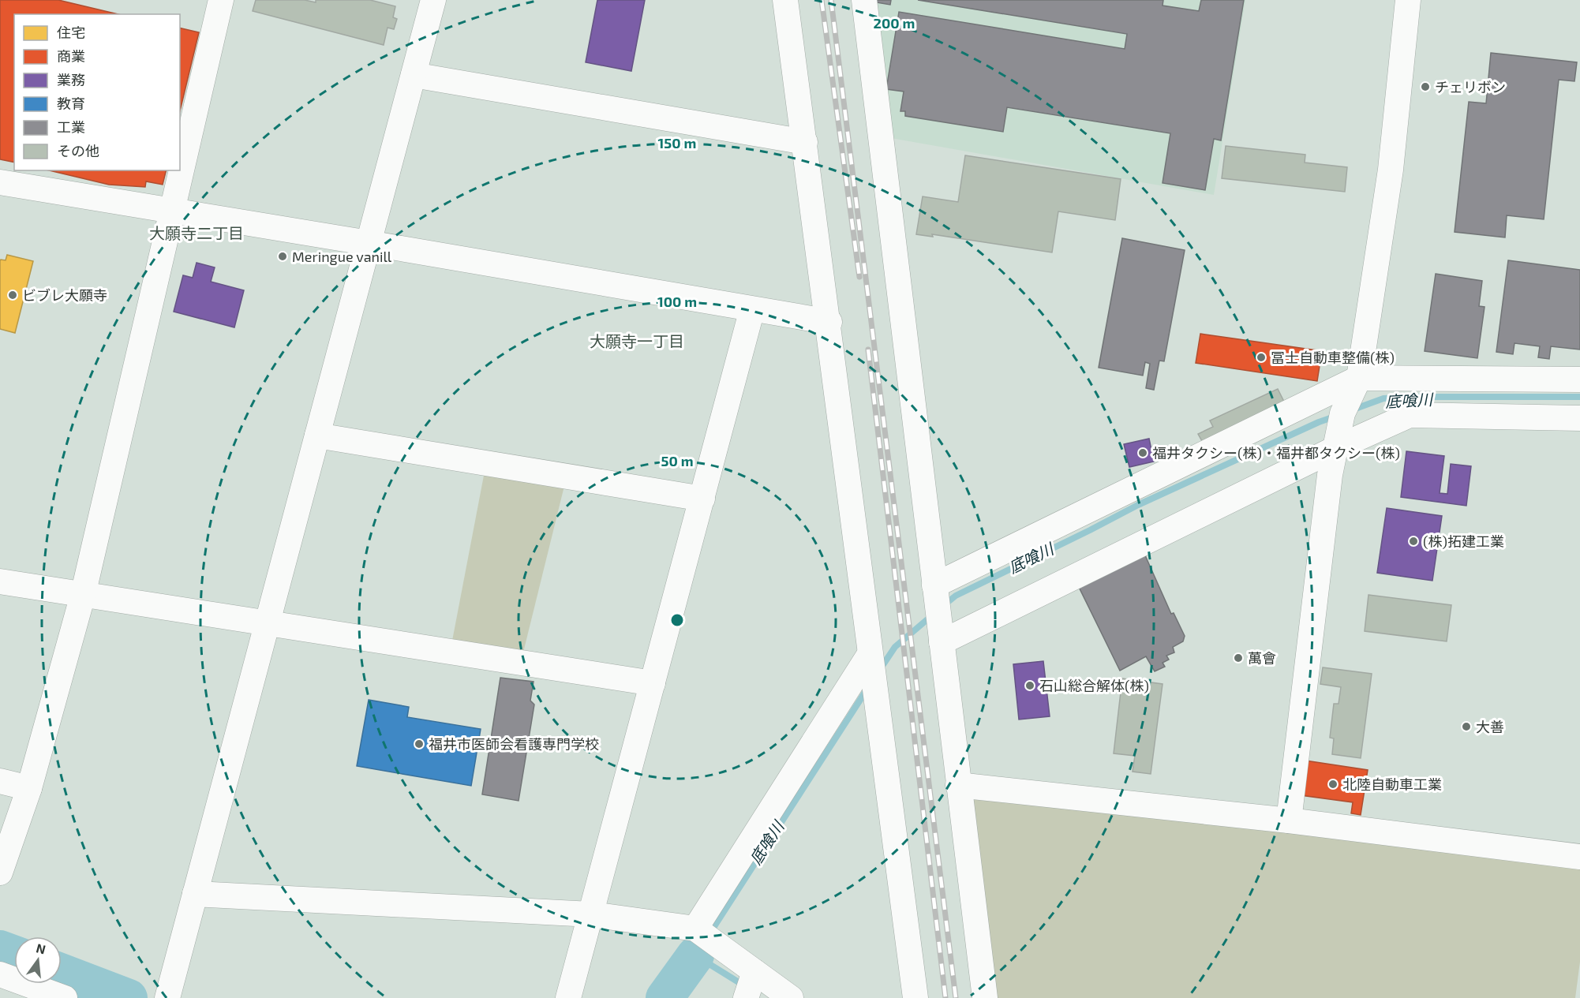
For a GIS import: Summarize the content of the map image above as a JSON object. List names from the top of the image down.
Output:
{
  "districts": ["大願寺二丁目", "大願寺一丁目"],
  "water": ["底喰川"],
  "places": [
    "チェリボン",
    "Meringue vanill",
    "ビブレ大願寺",
    "冨士自動車整備(株)",
    "福井タクシー(株)・福井都タクシー(株)",
    "(株)拓建工業",
    "萬會",
    "石山総合解体(株)",
    "大善",
    "福井市医師会看護専門学校",
    "北陸自動車工業"
  ],
  "legend": [
    "住宅",
    "商業",
    "業務",
    "教育",
    "工業",
    "その他"
  ],
  "north": "top",
  "rings": [
    "200 m",
    "150 m",
    "100 m",
    "50 m"
  ]
}
